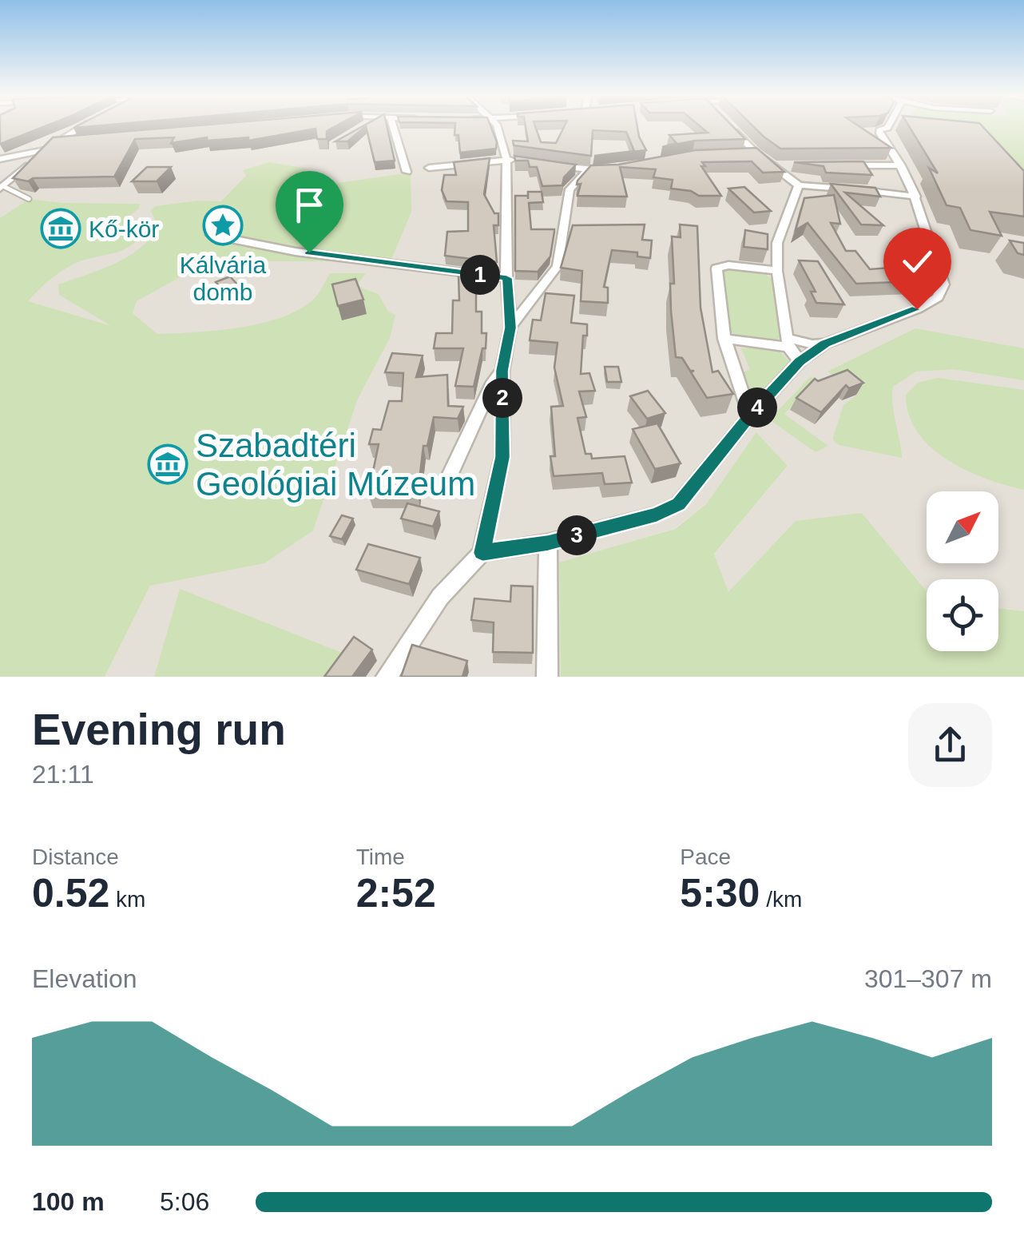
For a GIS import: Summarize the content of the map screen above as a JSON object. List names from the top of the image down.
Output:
{
  "places": {
    "place": ["Kálvária domb"],
    "museum": ["Kő-kör", "Szabadtéri Geológiai Múzeum"]
  },
  "north": "top right",
  "page": {
    "pins": [
      "1",
      "2",
      "4",
      "3"
    ],
    "heading": ["Evening run", "21:11"],
    "stats": [
      ["Distance", "0.52 km"],
      ["Time", "2:52"],
      ["Pace", "5:30 /km"]
    ],
    "chart": ["Elevation", "301–307 m"],
    "list": [
      {
        "name": "100 m",
        "note": "5:06"
      }
    ]
  }
}
